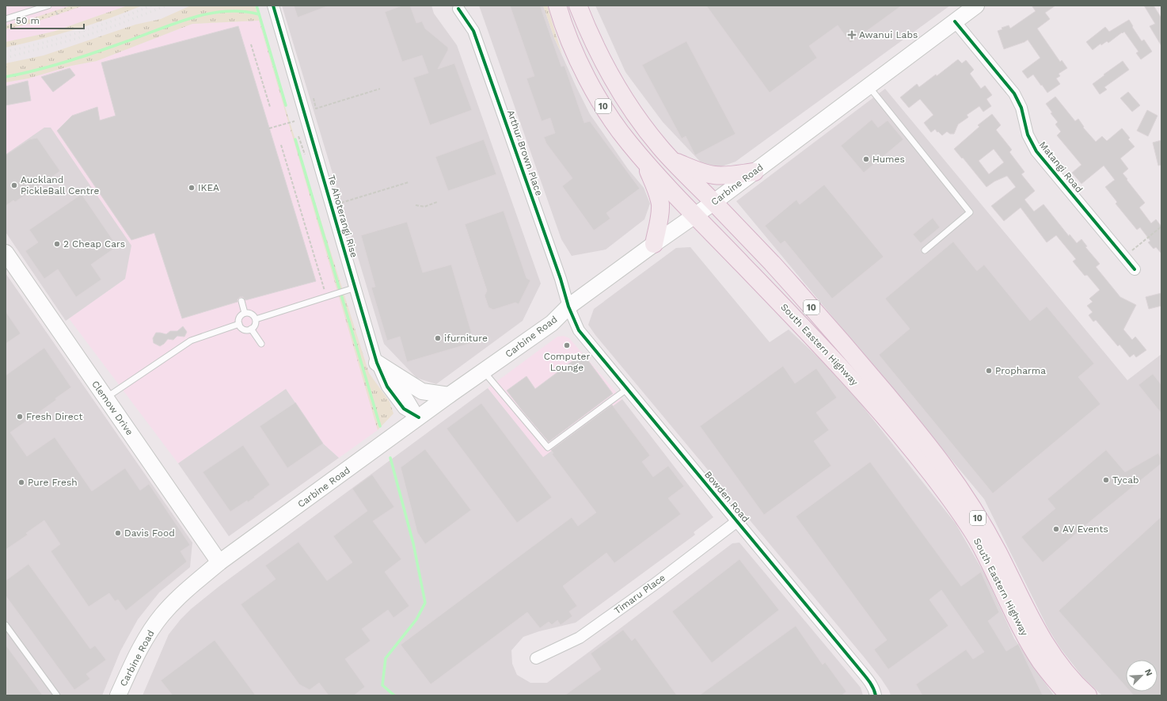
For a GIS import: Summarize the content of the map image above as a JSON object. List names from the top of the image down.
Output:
{
  "streets": {
    "main road": [
      "10",
      "Carbine Road",
      "South Eastern Highway",
      "Clemow Drive"
    ],
    "street": [
      "Arthur Brown Place",
      "Matangi Road",
      "Te Ahoterangi Rise",
      "Bowden Road",
      "Timaru Place"
    ]
  },
  "crossings": [
    ["Arthur Brown Place", "Carbine Road"],
    ["Arthur Brown Place", "Bowden Road"],
    ["Matangi Road", "Carbine Road"],
    ["Carbine Road", "Te Ahoterangi Rise"],
    ["Carbine Road", "South Eastern Highway"],
    ["Carbine Road", "Clemow Drive"],
    ["Carbine Road", "Bowden Road"],
    ["Bowden Road", "Timaru Place"]
  ],
  "places": {
    "health": ["Awanui Labs"],
    "other": [
      "Humes",
      "Auckland PickleBall Centre",
      "IKEA",
      "2 Cheap Cars",
      "ifurniture",
      "Computer Lounge",
      "Propharma",
      "Fresh Direct",
      "Tycab",
      "Pure Fresh",
      "AV Events",
      "Davis Food"
    ]
  },
  "scale_bar": "50 m",
  "north": "top right"
}
